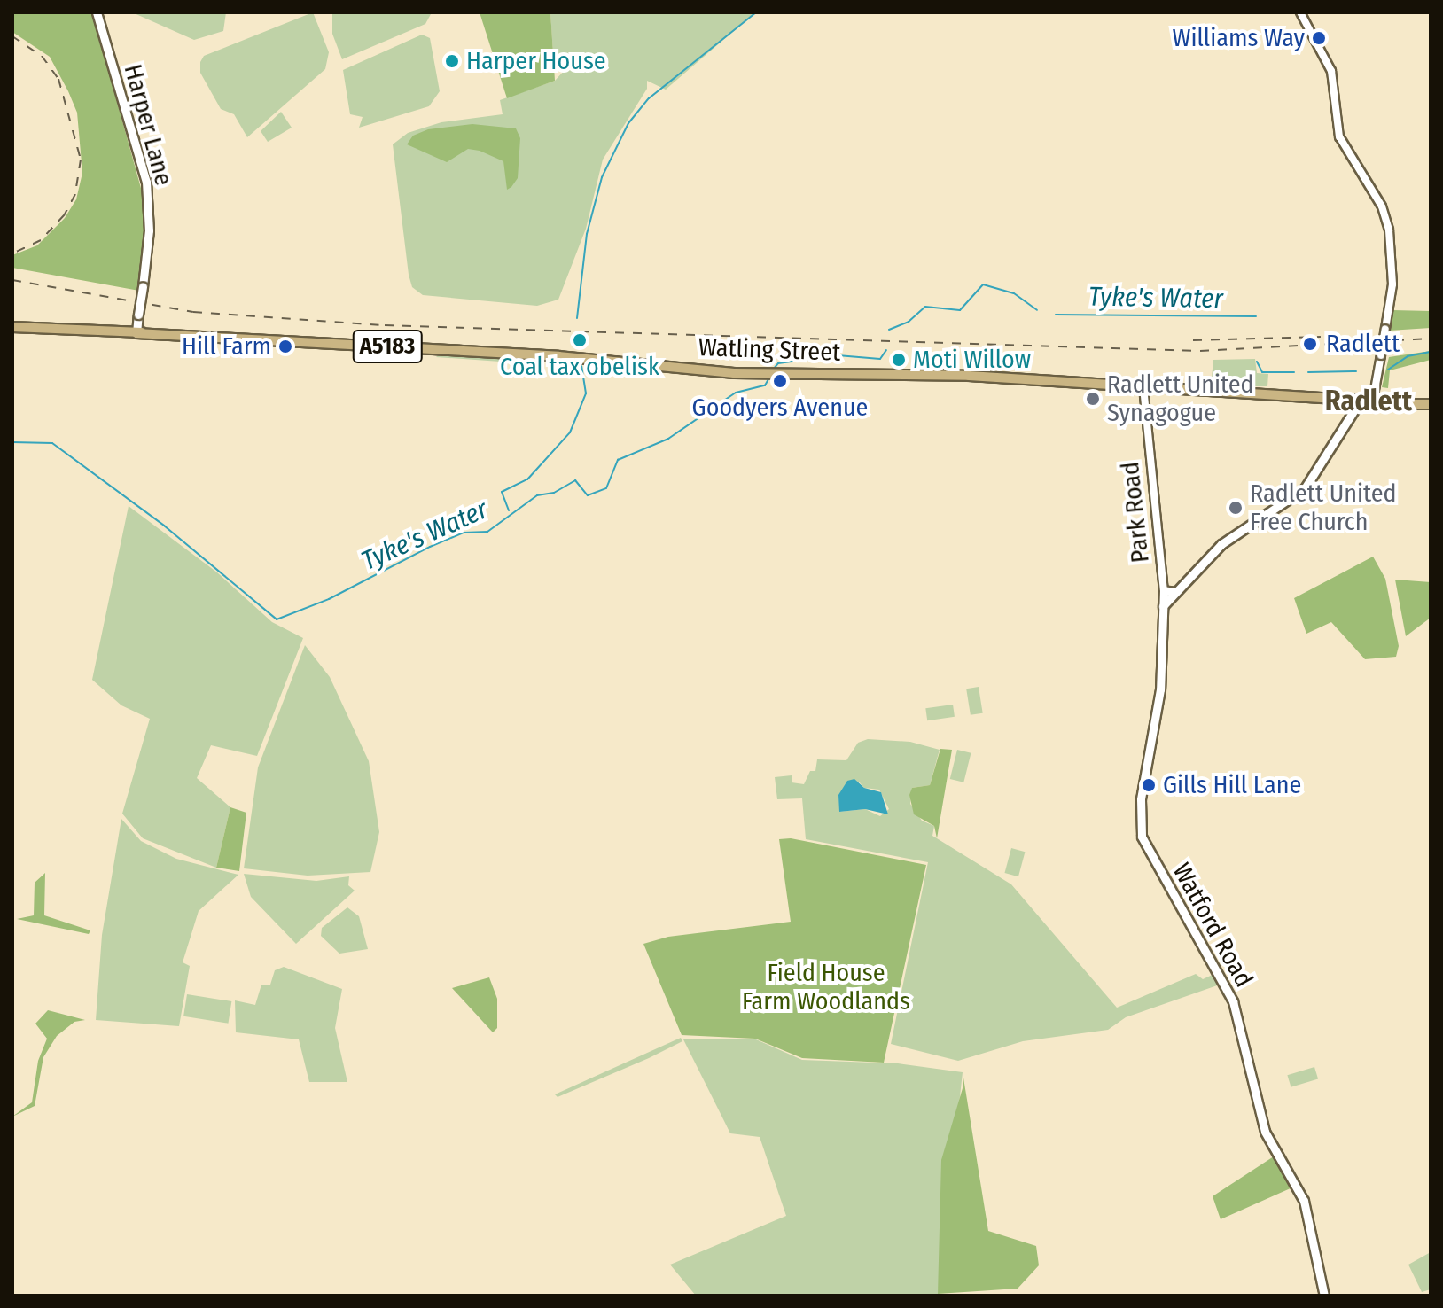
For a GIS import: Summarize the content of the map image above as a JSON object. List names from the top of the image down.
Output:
{
  "streets": {
    "main road": [
      "Harper Lane",
      "A5183",
      "Watling Street",
      "Watford Road"
    ],
    "street": ["Park Road"]
  },
  "crossings": [
    ["Harper Lane", "A5183"],
    ["Harper Lane", "Watling Street"],
    ["A5183", "Watling Street"],
    ["Watling Street", "Park Road"],
    ["Park Road", "Watford Road"]
  ],
  "districts": ["Radlett"],
  "water": ["Tyke's Water"],
  "parks": ["Field House Farm Woodlands"],
  "places": [
    "Williams Way",
    "Harper House",
    "Coal tax obelisk",
    "Radlett",
    "Hill Farm",
    "Moti Willow",
    "Goodyers Avenue",
    "Radlett United Synagogue",
    "Radlett United Free Church",
    "Gills Hill Lane"
  ]
}
